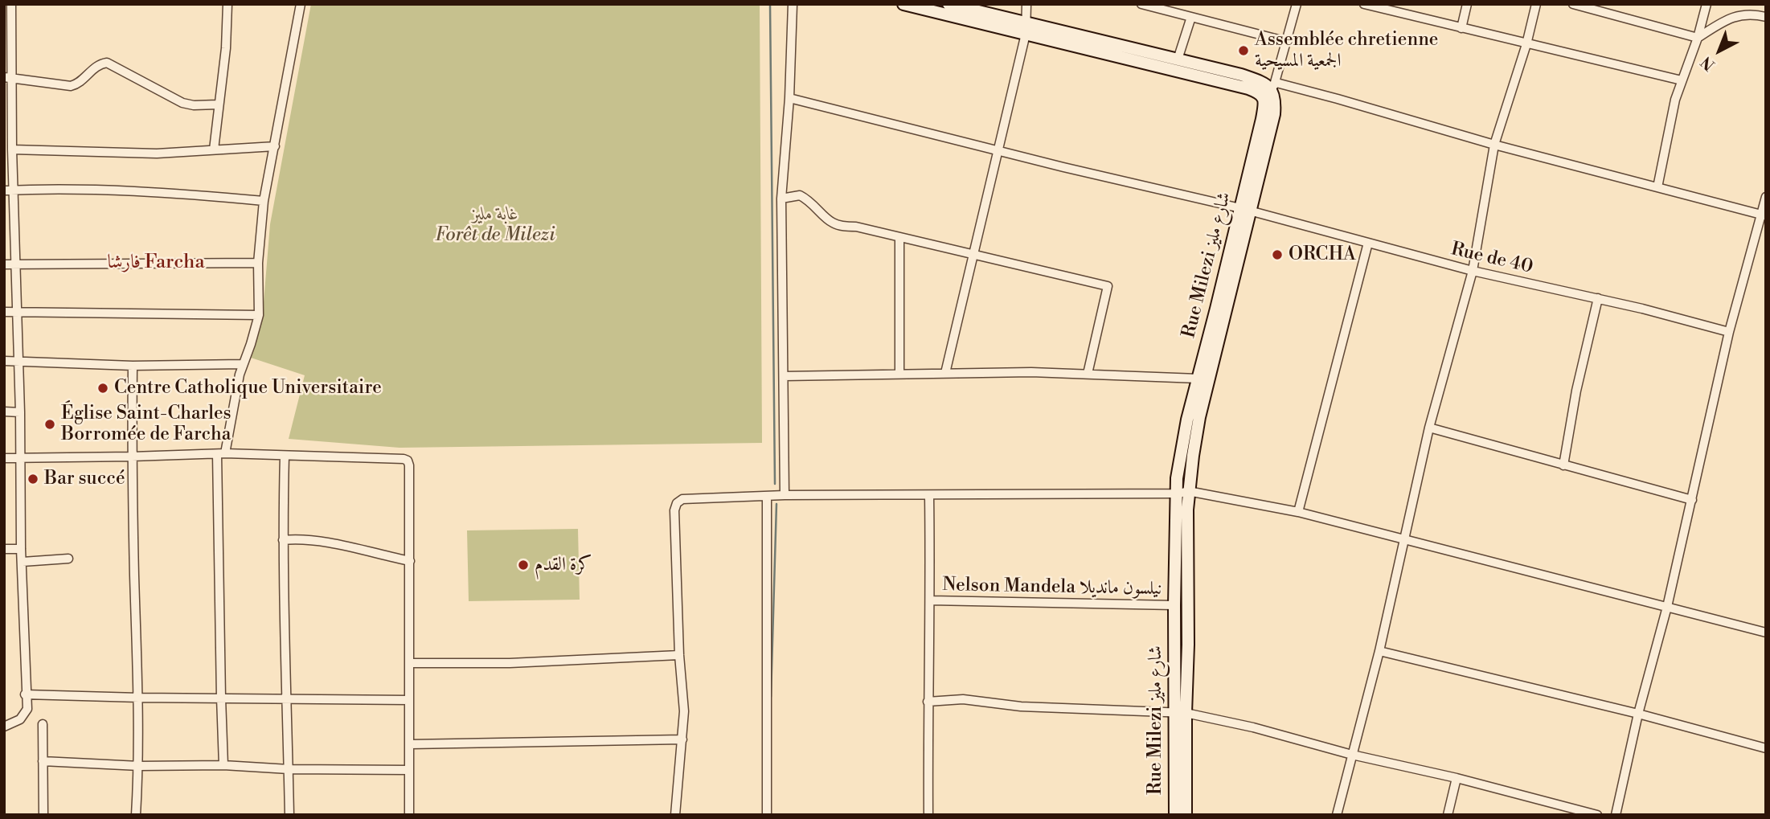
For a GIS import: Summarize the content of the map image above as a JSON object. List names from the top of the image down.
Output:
{
  "streets": {
    "street": ["Rue de 40", "Rue Milezi شارع مليز", "Nelson Mandela نيلسون مانديلا"]
  },
  "crossings": [
    ["Rue de 40", "Rue Milezi شارع مليز"],
    ["Rue Milezi شارع مليز", "Nelson Mandela نيلسون مانديلا"]
  ],
  "districts": ["فارشا Farcha"],
  "parks": ["غابة مليز Forêt de Milezi"],
  "places": [
    "Assemblée chretienne الجمعية المسيحية",
    "ORCHA",
    "Centre Catholique Universitaire",
    "Église Saint-Charles Borromée de Farcha",
    "Bar succé",
    "كرة القدم"
  ],
  "north": "bottom left"
}
